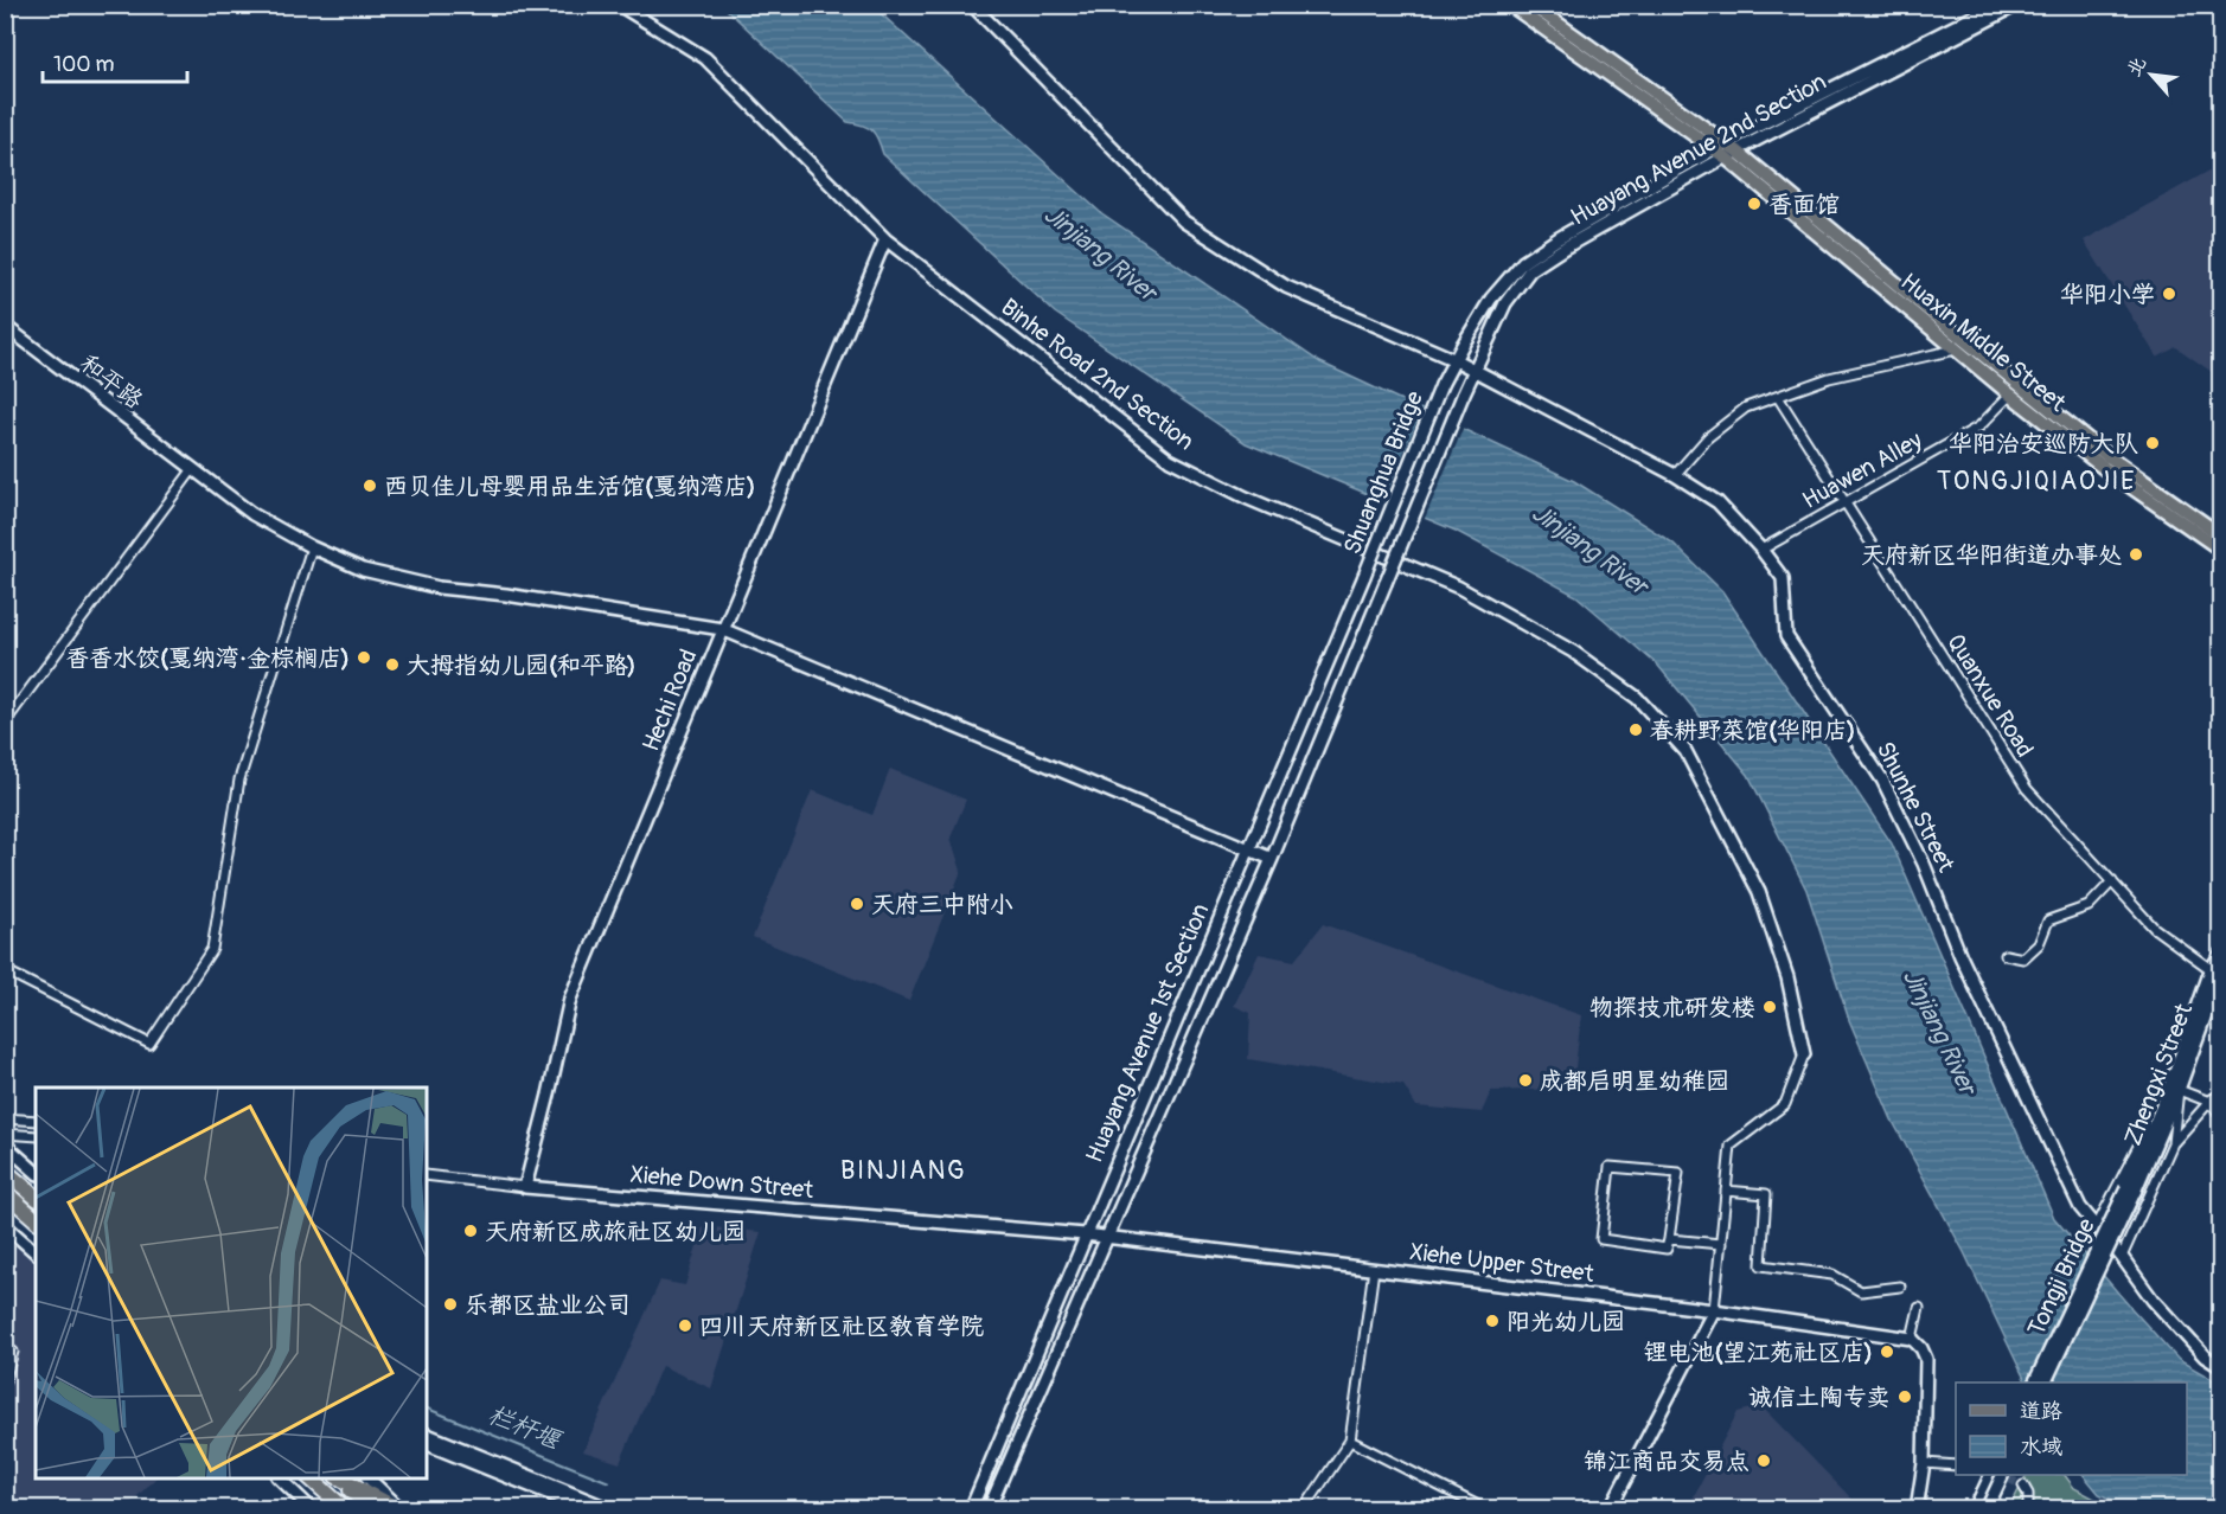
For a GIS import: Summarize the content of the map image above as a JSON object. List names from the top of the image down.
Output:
{
  "streets": {
    "main road": ["Huaxin Middle Street"],
    "street": [
      "Huayang Avenue 2nd Section",
      "Binhe Road 2nd Section",
      "和平路",
      "Huawen Alley",
      "Shuanghua Bridge",
      "Quanxue Road",
      "Hechi Road",
      "Shunhe Street",
      "Huayang Avenue 1st Section",
      "Zhengxi Street",
      "Xiehe Down Street",
      "Xiehe Upper Street",
      "Tongji Bridge"
    ]
  },
  "crossings": [
    ["Huayang Avenue 2nd Section", "Huaxin Middle Street"],
    ["Huayang Avenue 2nd Section", "Shuanghua Bridge"],
    ["Huayang Avenue 2nd Section", "Shunhe Street"],
    ["Huayang Avenue 2nd Section", "Huayang Avenue 1st Section"],
    ["Huaxin Middle Street", "Huawen Alley"],
    ["Binhe Road 2nd Section", "Hechi Road"],
    ["和平路", "Hechi Road"],
    ["和平路", "Huayang Avenue 1st Section"],
    ["Huawen Alley", "Quanxue Road"],
    ["Huawen Alley", "Shunhe Street"],
    ["Shuanghua Bridge", "Huayang Avenue 1st Section"],
    ["Quanxue Road", "Zhengxi Street"],
    ["Hechi Road", "Xiehe Down Street"],
    ["Huayang Avenue 1st Section", "Xiehe Down Street"],
    ["Huayang Avenue 1st Section", "Xiehe Upper Street"],
    ["Zhengxi Street", "Tongji Bridge"],
    ["Xiehe Down Street", "Xiehe Upper Street"]
  ],
  "districts": ["TONGJIQIAOJIE", "BINJIANG"],
  "water": ["Jinjiang River", "栏杆堰"],
  "places": [
    "香面馆",
    "华阳小学",
    "华阳治安巡防大队",
    "西贝佳儿母婴用品生活馆(戛纳湾店)",
    "天府新区华阳街道办事处",
    "香香水饺(戛纳湾·金棕榈店)",
    "大拇指幼儿园(和平路)",
    "春耕野菜馆(华阳店)",
    "天府三中附小",
    "物探技术研发楼",
    "成都启明星幼稚园",
    "天府新区成旅社区幼儿园",
    "乐都区盐业公司",
    "阳光幼儿园",
    "四川天府新区社区教育学院",
    "锂电池(望江苑社区店)",
    "诚信土陶专卖",
    "锦江商品交易点"
  ],
  "legend": ["道路", "水域"],
  "scale_bar": "100 m",
  "north": "top left"
}
